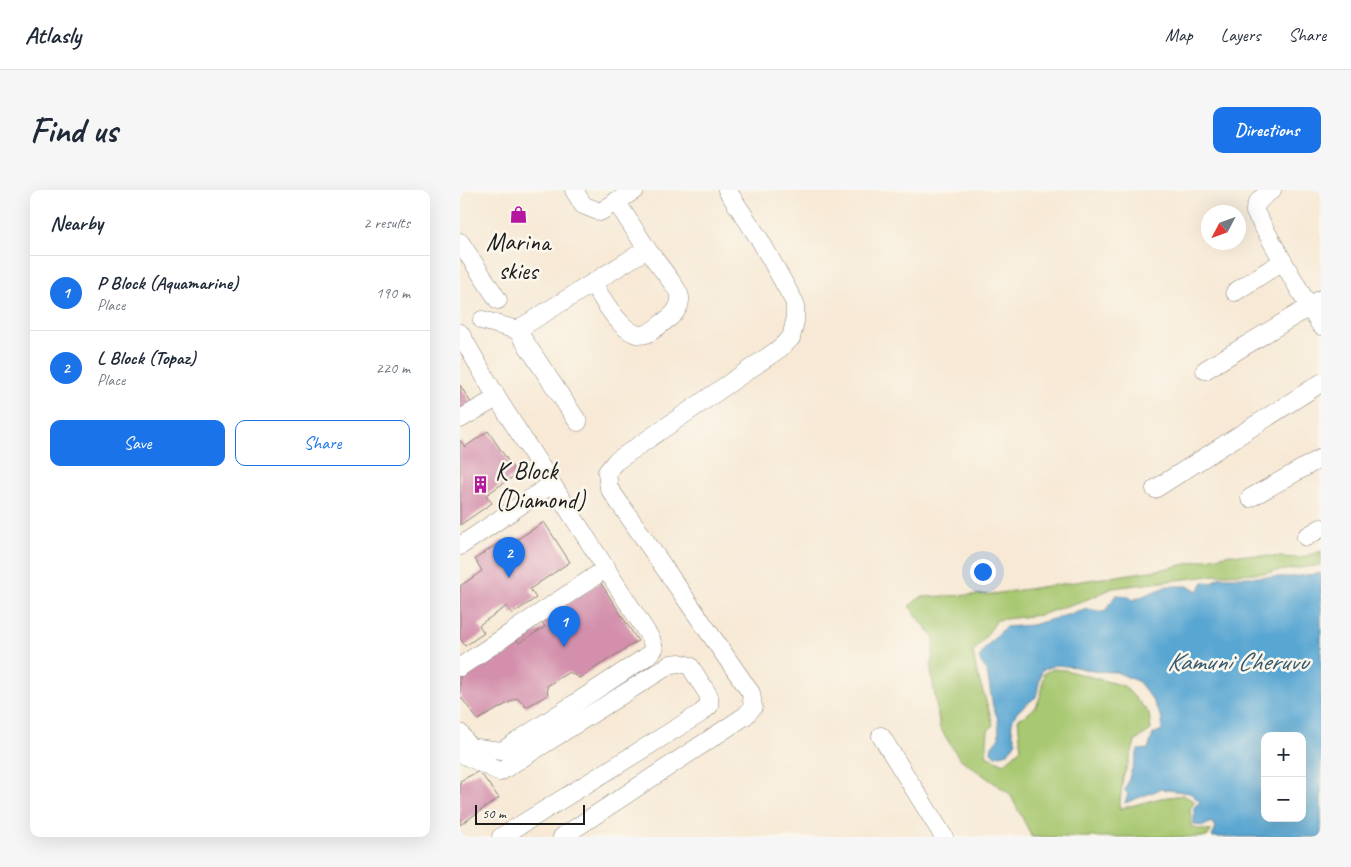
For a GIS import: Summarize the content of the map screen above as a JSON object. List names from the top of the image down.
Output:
{
  "water": ["Kamuni Cheruvu"],
  "places": {
    "shop": ["Marina skies"],
    "building": ["K Block (Diamond)"]
  },
  "scale_bar": "50 m",
  "north": "bottom left",
  "page": {
    "header": "Atlasly",
    "nav": ["Map", "Layers", "Share"],
    "buttons": [
      "Directions",
      ["Save", "Share"]
    ],
    "title": "Find us",
    "heading": ["Nearby", "2 results"],
    "list": [
      {
        "mark": "1",
        "name": "P Block (Aquamarine)",
        "note": "Place",
        "value": "190 m"
      },
      {
        "mark": "2",
        "name": "L Block (Topaz)",
        "note": "Place",
        "value": "220 m"
      }
    ],
    "pins": ["2", "1"],
    "map_buttons": ["+", "−"],
    "scale": "50 m"
  }
}
